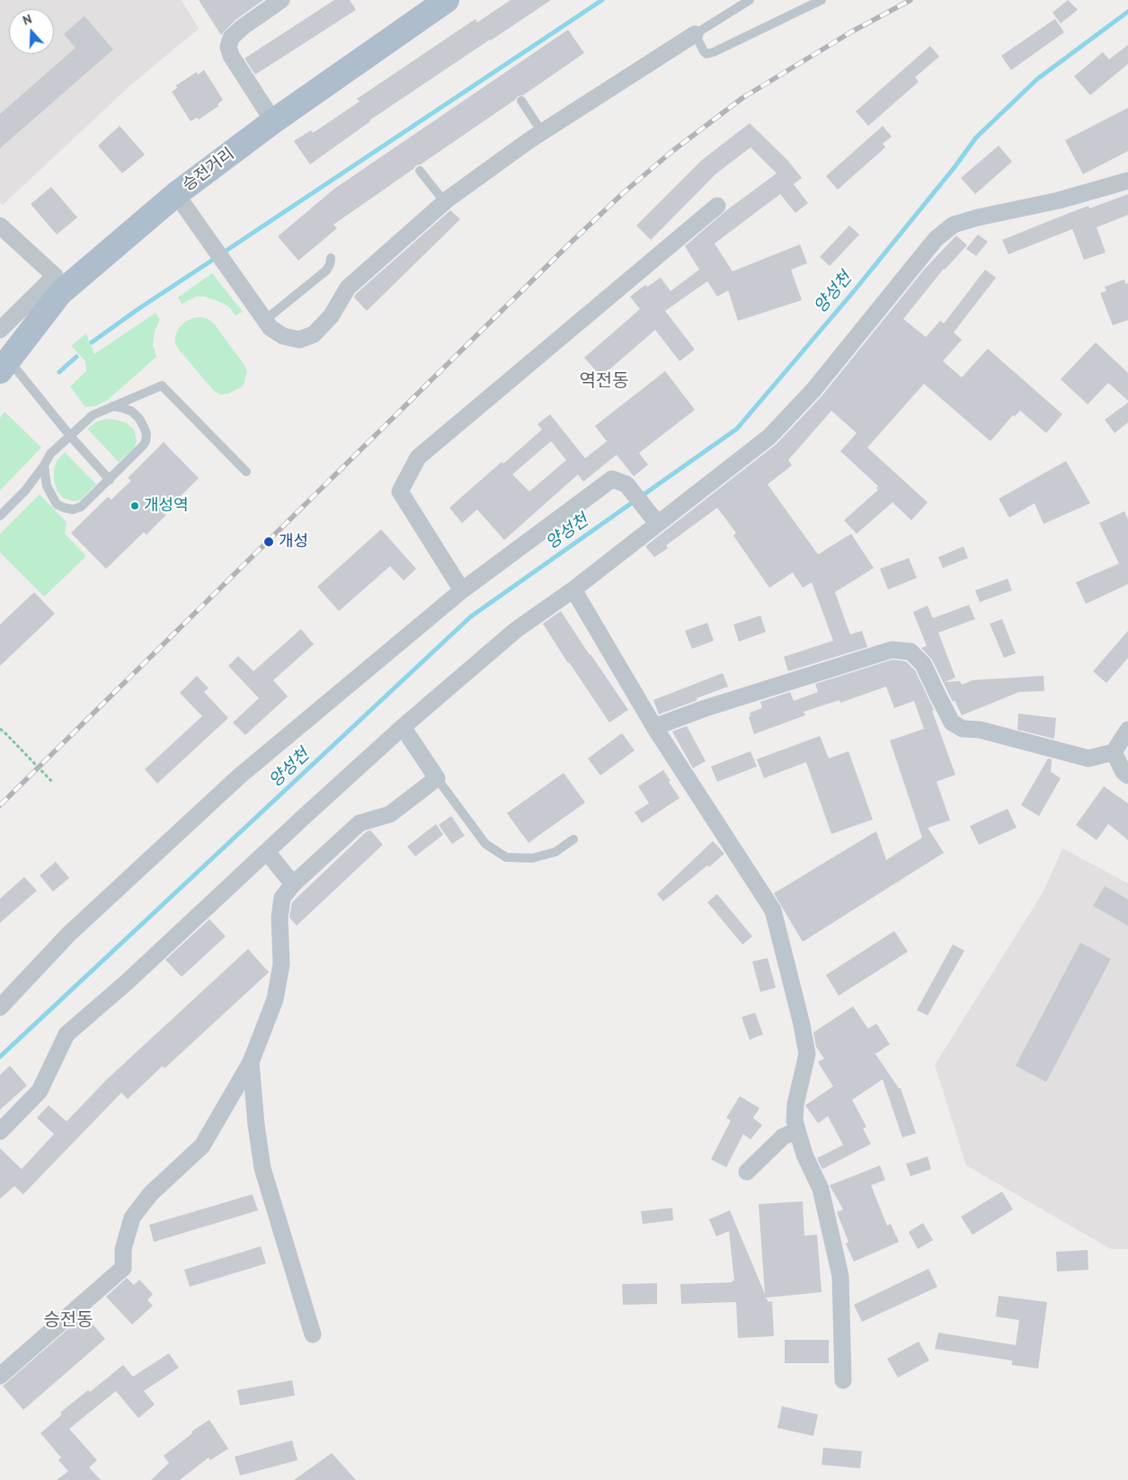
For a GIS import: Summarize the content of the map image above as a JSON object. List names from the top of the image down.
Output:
{
  "streets": {
    "main road": ["승전거리"]
  },
  "districts": ["역전동", "승전동"],
  "water": ["양성천"],
  "places": ["개성역", "개성"],
  "north": "top"
}
